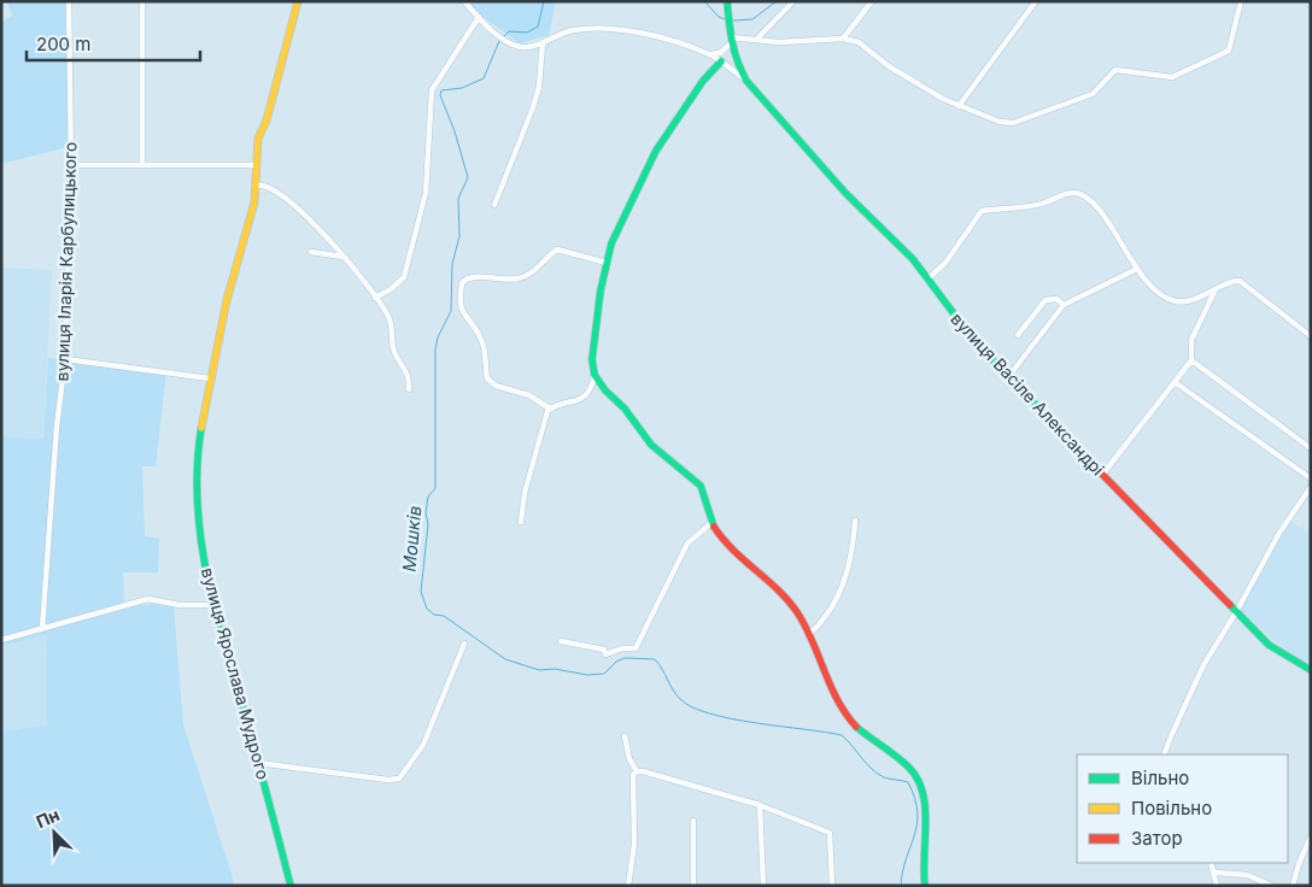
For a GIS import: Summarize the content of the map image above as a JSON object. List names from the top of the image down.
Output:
{
  "streets": {
    "main road": ["вулиця Васіле Александрі", "вулиця Ярослава Мудрого"],
    "street": ["вулиця Іларія Карбулицького"]
  },
  "water": ["Мошків"],
  "legend": ["Вільно", "Повільно", "Затор"],
  "scale_bar": "200 m",
  "north": "top left"
}
